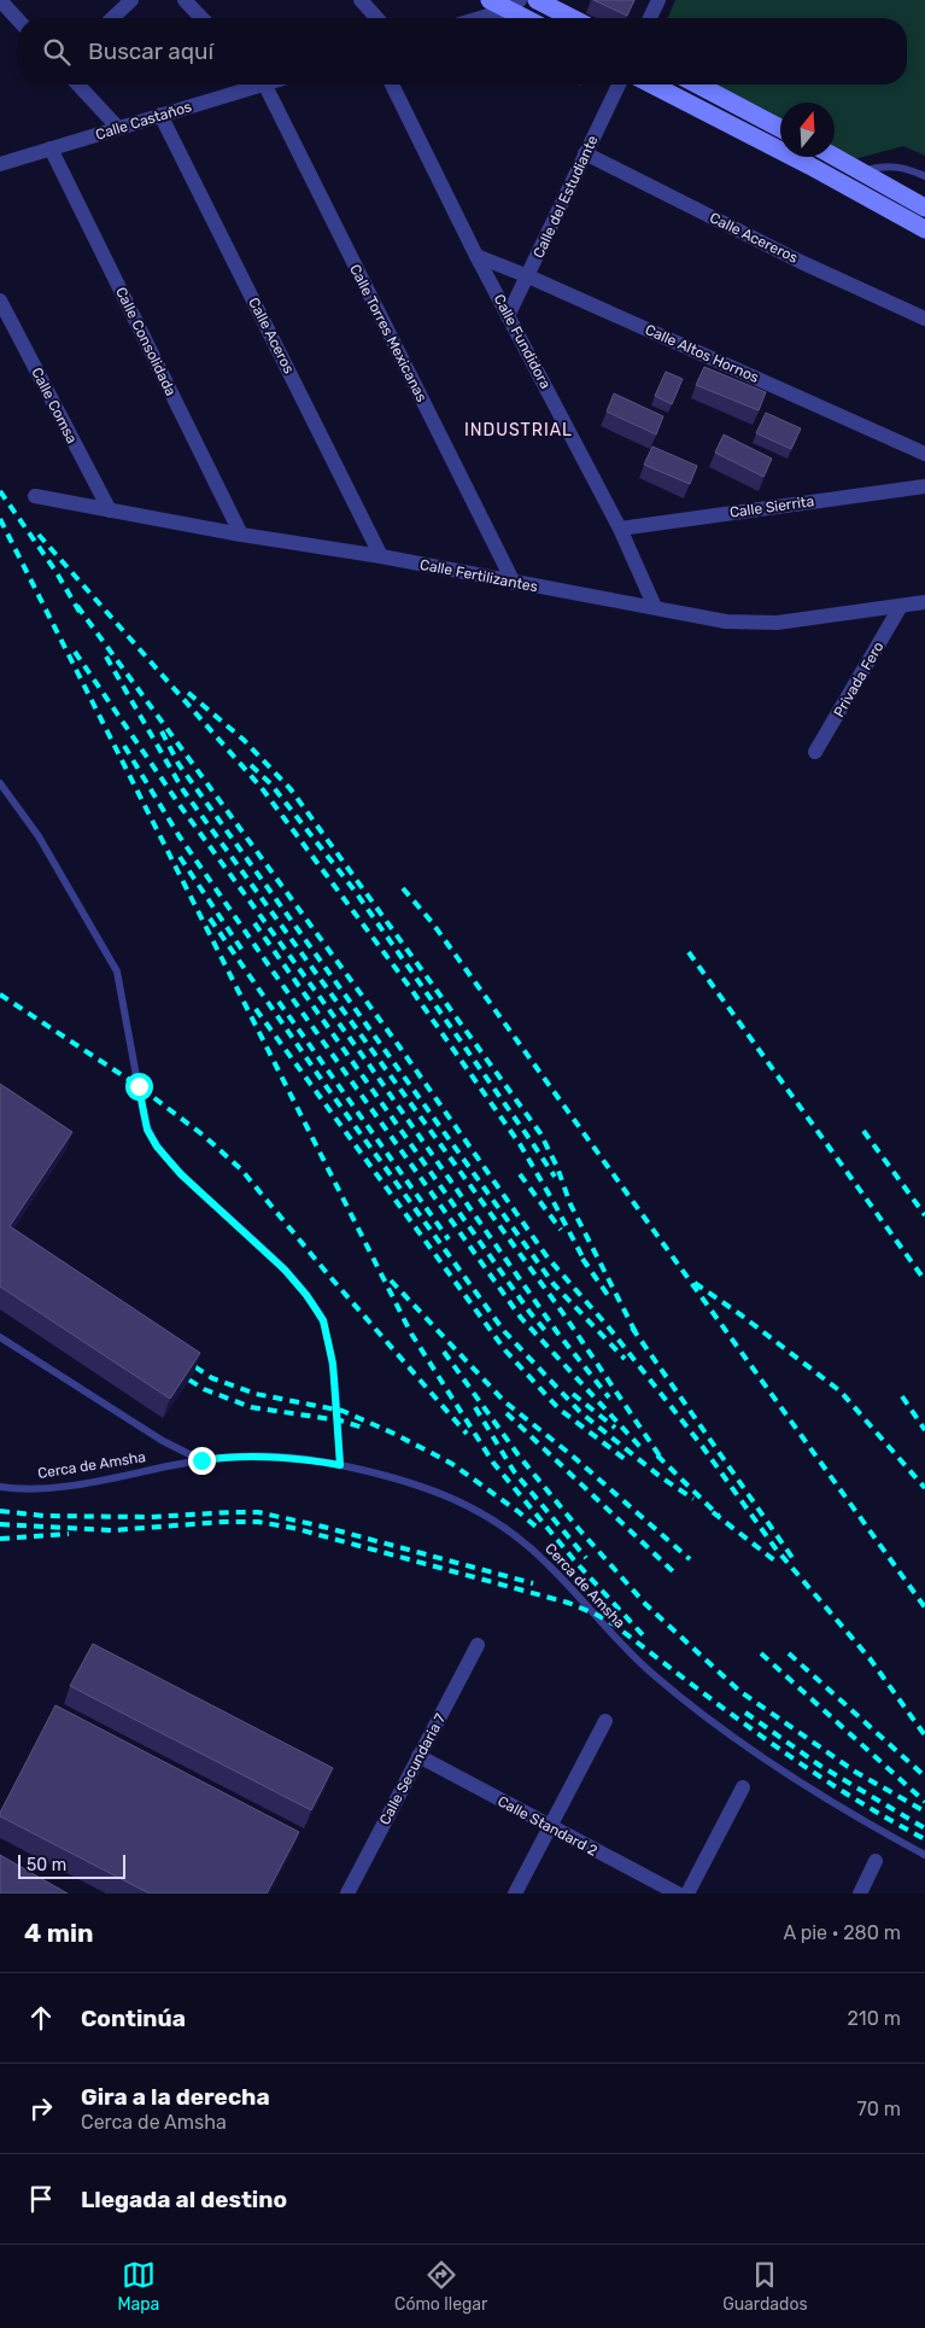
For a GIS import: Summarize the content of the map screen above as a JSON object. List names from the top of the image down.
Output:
{
  "streets": {
    "street": [
      "Calle Castaños",
      "Calle del Estudiante",
      "Calle Acereros",
      "Calle Torres Mexicanas",
      "Calle Aceros",
      "Calle Consolidada",
      "Calle Fundidora",
      "Calle Altos Hornos",
      "Calle Comsa",
      "Calle Sierrita",
      "Calle Fertilizantes",
      "Privada Fero",
      "Calle Secundaria 7",
      "Calle Standard 2"
    ],
    "lane": ["Cerca de Amsha"]
  },
  "crossings": [
    ["Calle Castaños", "Calle Aceros"],
    ["Calle Castaños", "Calle Consolidada"],
    ["Calle del Estudiante", "Calle Acereros"],
    ["Calle del Estudiante", "Calle Fundidora"],
    ["Calle del Estudiante", "Calle Altos Hornos"],
    ["Calle Torres Mexicanas", "Calle Fertilizantes"],
    ["Calle Aceros", "Calle Fertilizantes"],
    ["Calle Consolidada", "Calle Fertilizantes"],
    ["Calle Fundidora", "Calle Altos Hornos"],
    ["Calle Fundidora", "Calle Sierrita"],
    ["Calle Fundidora", "Calle Fertilizantes"],
    ["Calle Comsa", "Calle Fertilizantes"],
    ["Calle Fertilizantes", "Privada Fero"],
    ["Calle Secundaria 7", "Calle Standard 2"]
  ],
  "districts": ["INDUSTRIAL"],
  "scale_bar": "50 m",
  "north": "top",
  "page": {
    "search": "Buscar aquí",
    "scale": "50 m",
    "heading": ["4 min", "A pie · 280 m"],
    "list": [
      ["Continúa", "210 m"],
      ["Gira a la derecha", "Cerca de Amsha", "70 m"],
      "Llegada al destino"
    ],
    "nav": ["Mapa", "Cómo llegar", "Guardados"]
  }
}
